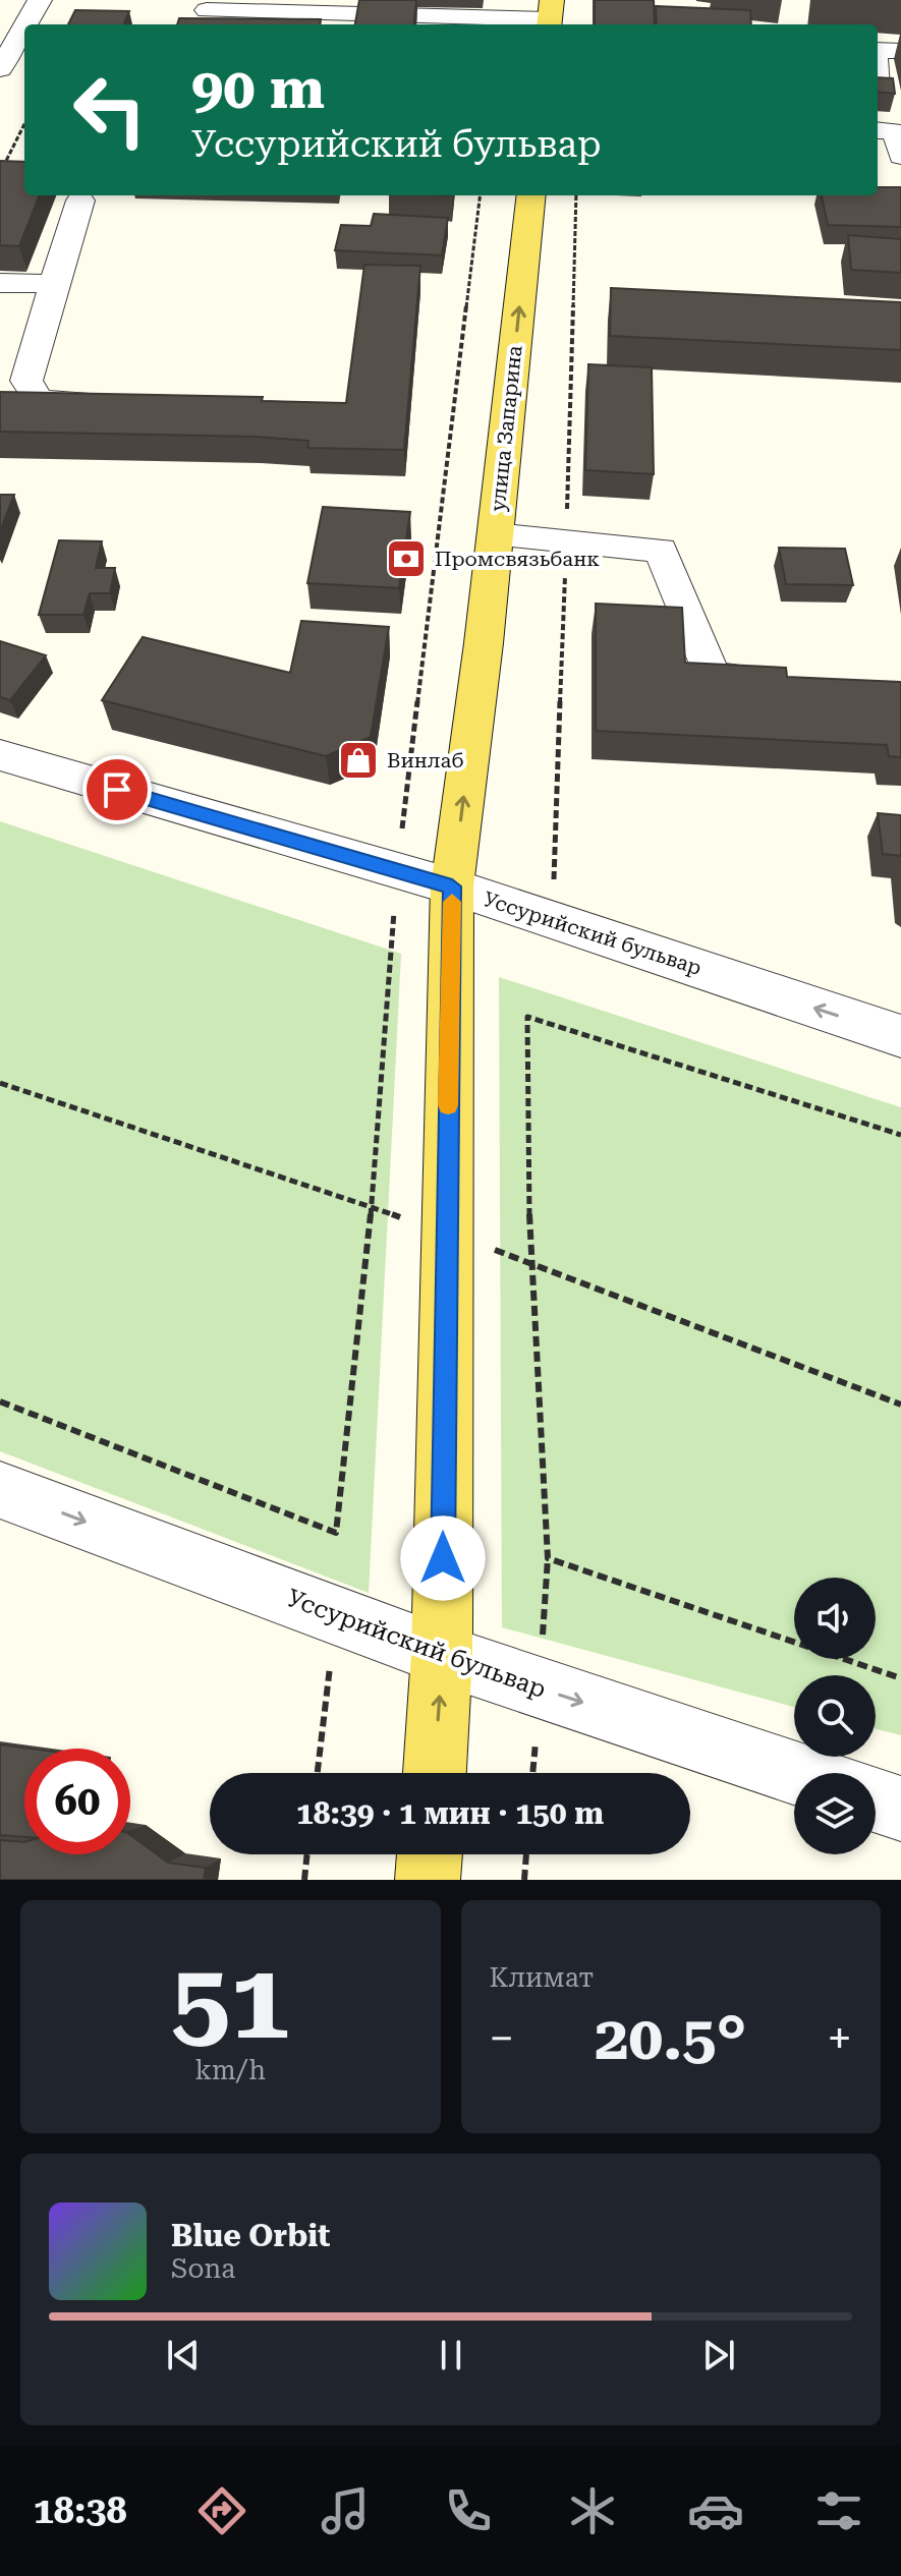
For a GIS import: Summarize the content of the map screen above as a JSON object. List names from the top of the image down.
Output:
{
  "streets": {
    "main road": ["улица Запарина"],
    "street": ["Уссурийский бульвар"]
  },
  "crossings": [
    ["улица Запарина", "Уссурийский бульвар"]
  ],
  "one_way": ["улица Запарина"],
  "places": {
    "bank": ["Промсвязьбанк"],
    "shop": ["Винлаб"]
  },
  "page": {
    "turn": ["90 m", "Уссурийский бульвар"],
    "limit": "60",
    "trip": "18:39 · 1 мин · 150 m",
    "tile": [
      ["51", "km/h"],
      "Климат"
    ],
    "heat": ["−", "20.5°", "+"],
    "song": ["Blue Orbit", "Sona"],
    "tabs": "18:38"
  }
}
